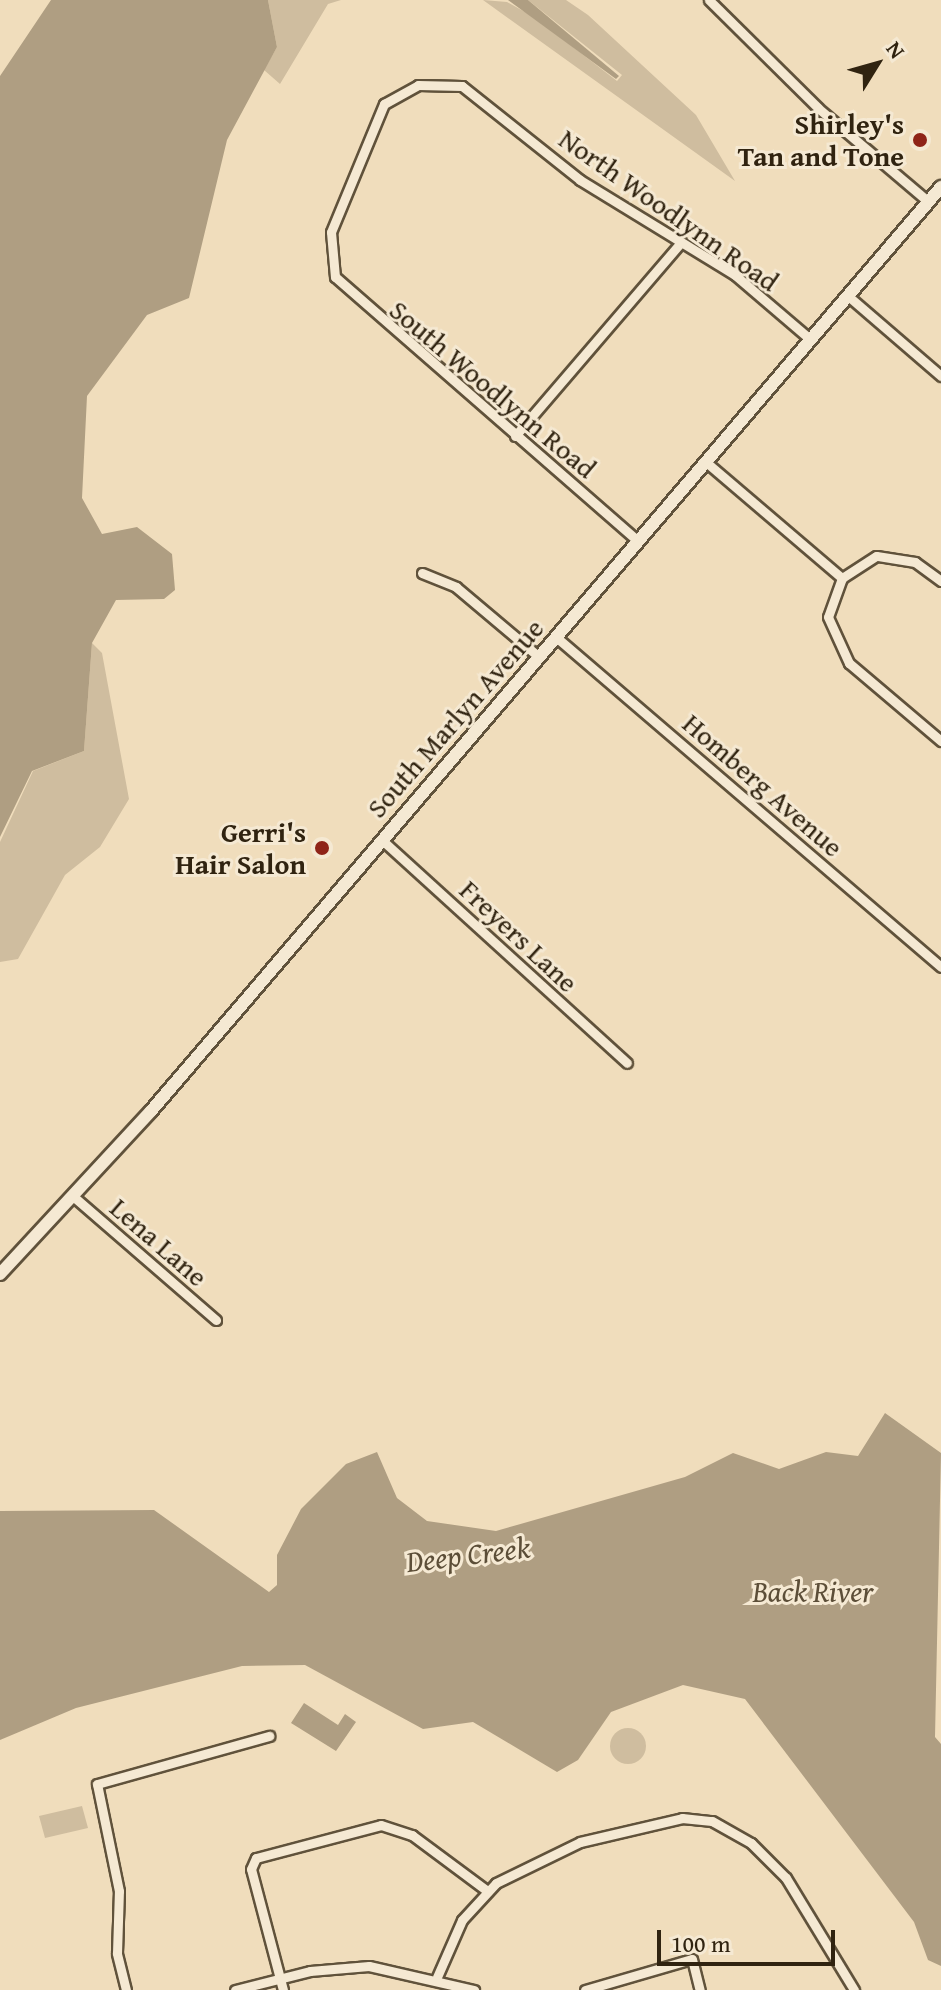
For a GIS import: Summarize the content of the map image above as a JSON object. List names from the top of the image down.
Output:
{
  "streets": {
    "street": [
      "North Woodlynn Road",
      "South Woodlynn Road",
      "South Marlyn Avenue",
      "Homberg Avenue",
      "Freyers Lane",
      "Lena Lane"
    ]
  },
  "crossings": [
    ["North Woodlynn Road", "South Woodlynn Road"],
    ["North Woodlynn Road", "South Marlyn Avenue"],
    ["South Woodlynn Road", "South Marlyn Avenue"],
    ["South Marlyn Avenue", "Homberg Avenue"],
    ["South Marlyn Avenue", "Freyers Lane"],
    ["South Marlyn Avenue", "Lena Lane"]
  ],
  "water": ["Deep Creek", "Back River"],
  "places": ["Shirley's Tan and Tone", "Gerri's Hair Salon"],
  "scale_bar": "100 m",
  "north": "top right"
}
